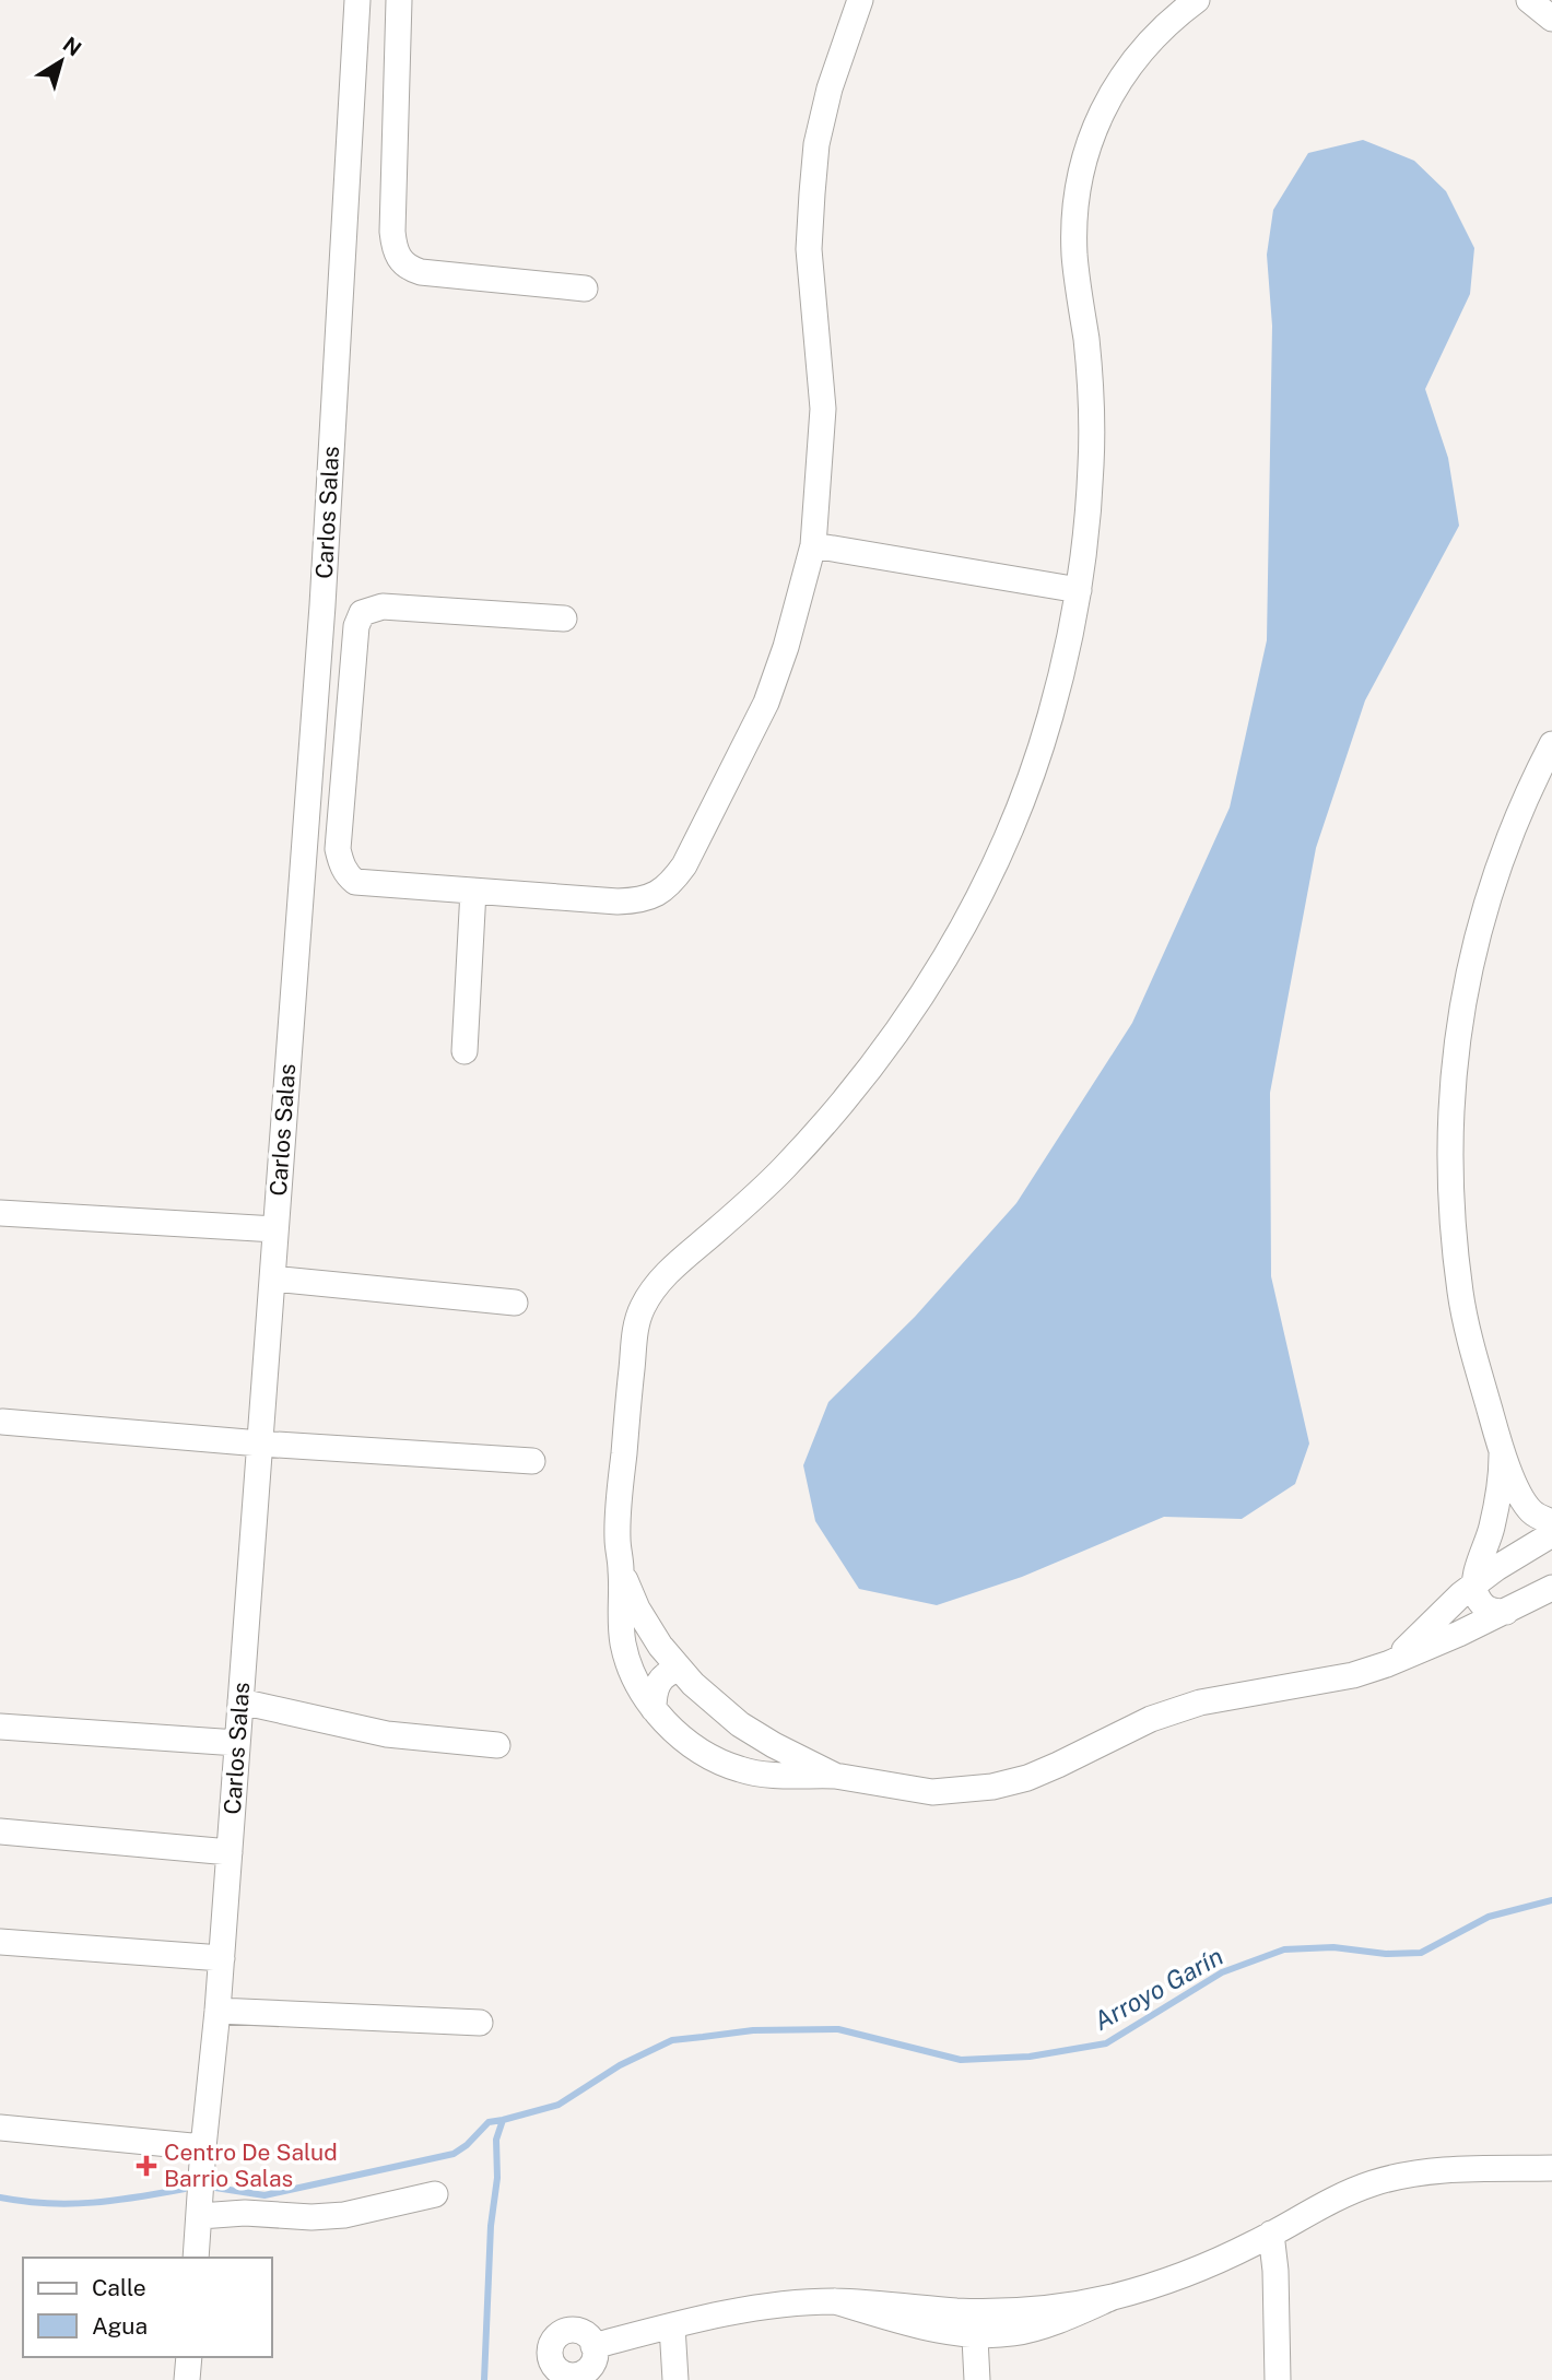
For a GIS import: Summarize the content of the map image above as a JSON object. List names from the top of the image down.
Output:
{
  "streets": {
    "street": ["Carlos Salas"]
  },
  "water": ["Arroyo Garín"],
  "places": {
    "health": ["Centro De Salud Barrio Salas"]
  },
  "legend": ["Calle", "Agua"],
  "north": "top right"
}
